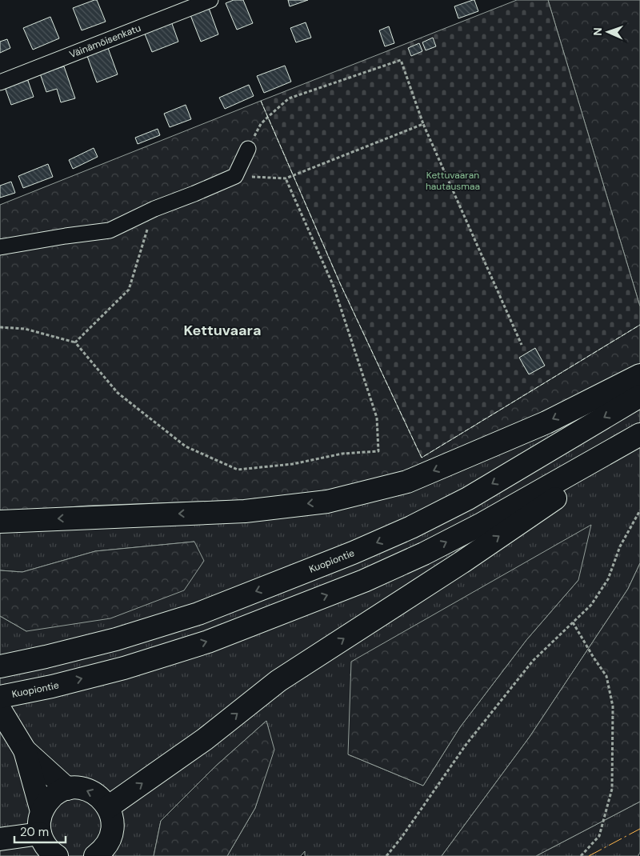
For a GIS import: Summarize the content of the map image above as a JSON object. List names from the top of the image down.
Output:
{
  "streets": {
    "main road": ["Kuopiontie"],
    "street": ["Väinämöisenkatu"]
  },
  "districts": ["Kettuvaara"],
  "parks": ["Kettuvaaran hautausmaa"],
  "scale_bar": "20 m",
  "north": "left"
}
